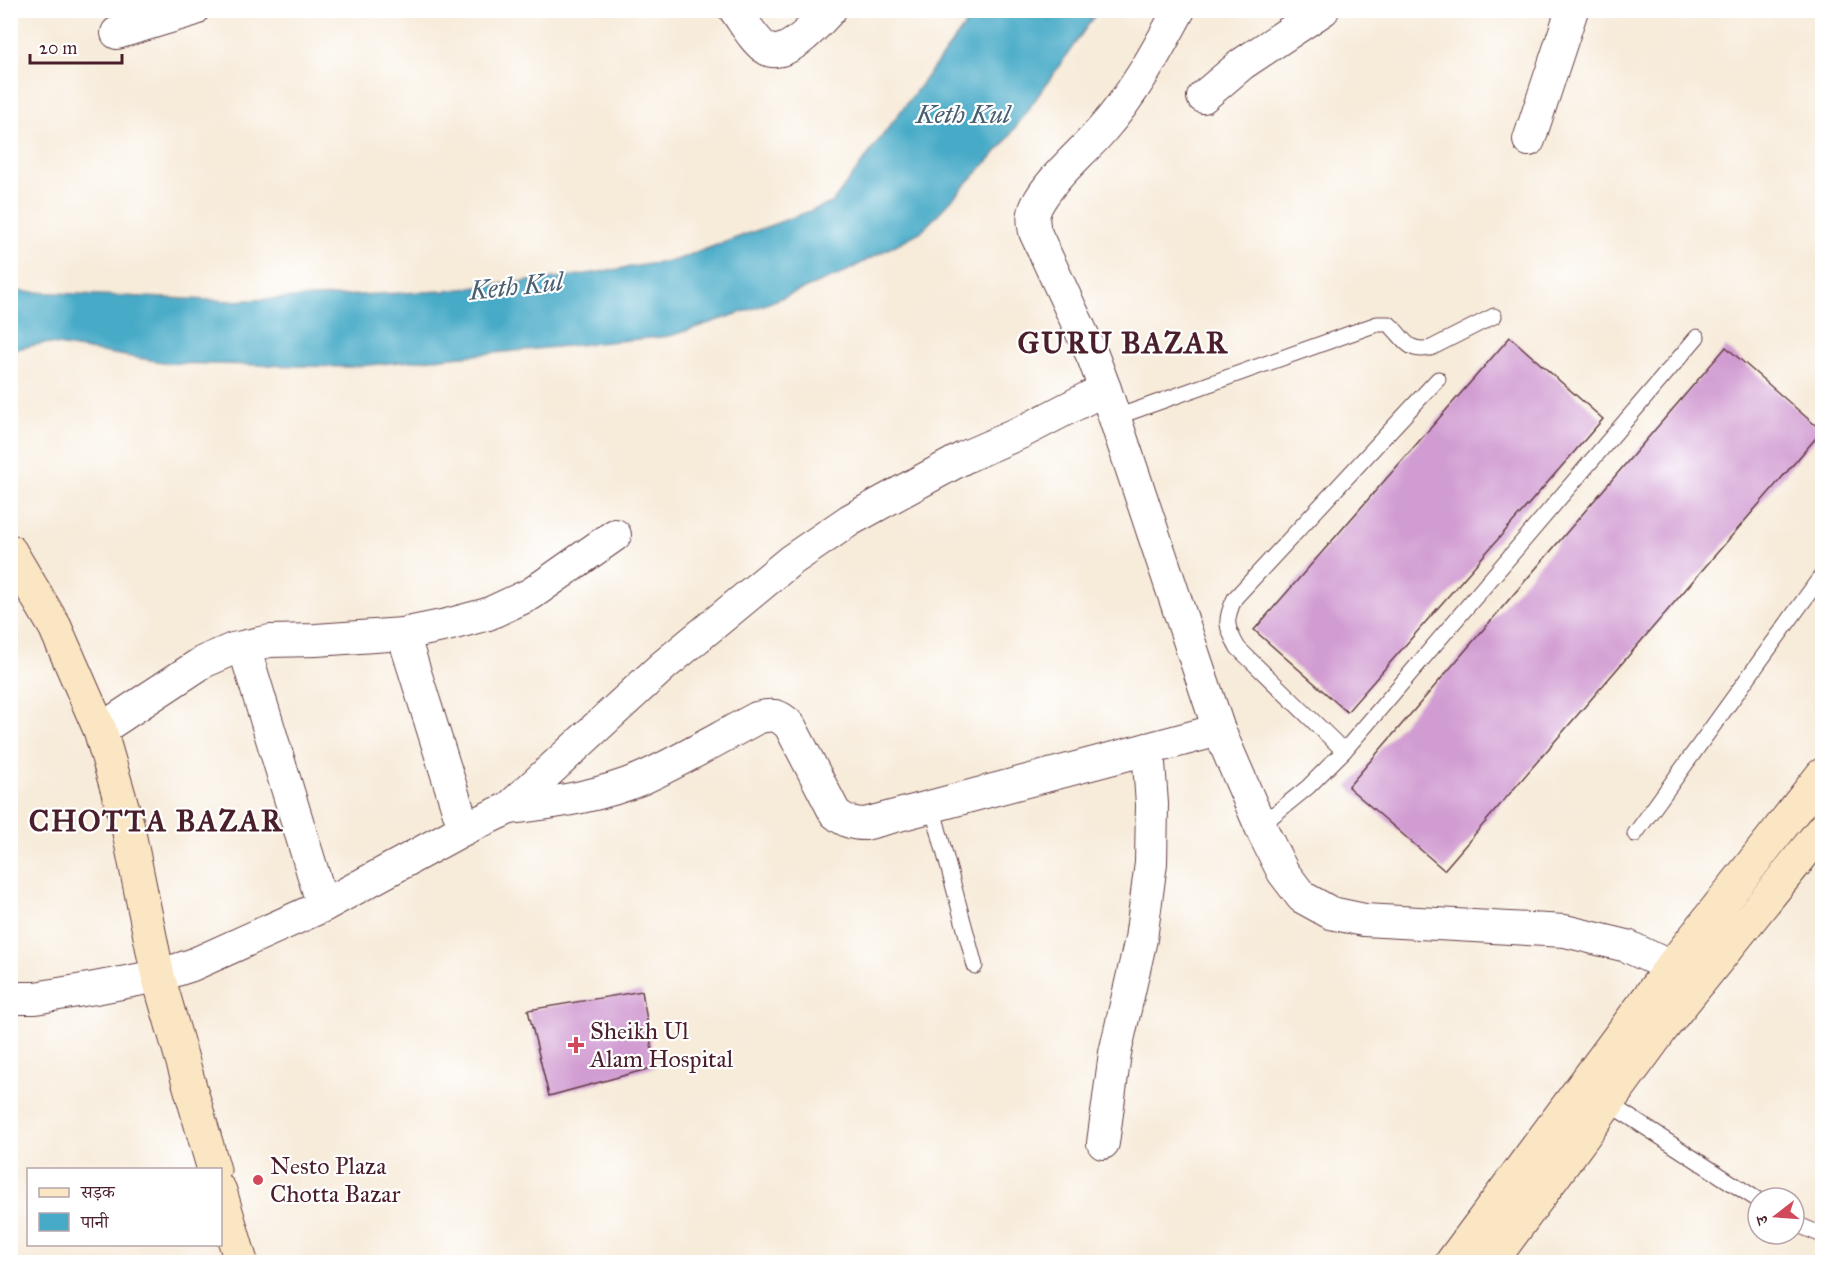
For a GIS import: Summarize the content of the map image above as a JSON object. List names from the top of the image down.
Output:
{
  "districts": ["GURU BAZAR", "CHOTTA BAZAR"],
  "water": ["Keth Kul"],
  "places": {
    "health": ["Sheikh Ul Alam Hospital"],
    "other": ["Nesto Plaza Chotta Bazar"]
  },
  "legend": ["सड़क", "पानी"],
  "scale_bar": "20 m",
  "north": "left"
}
